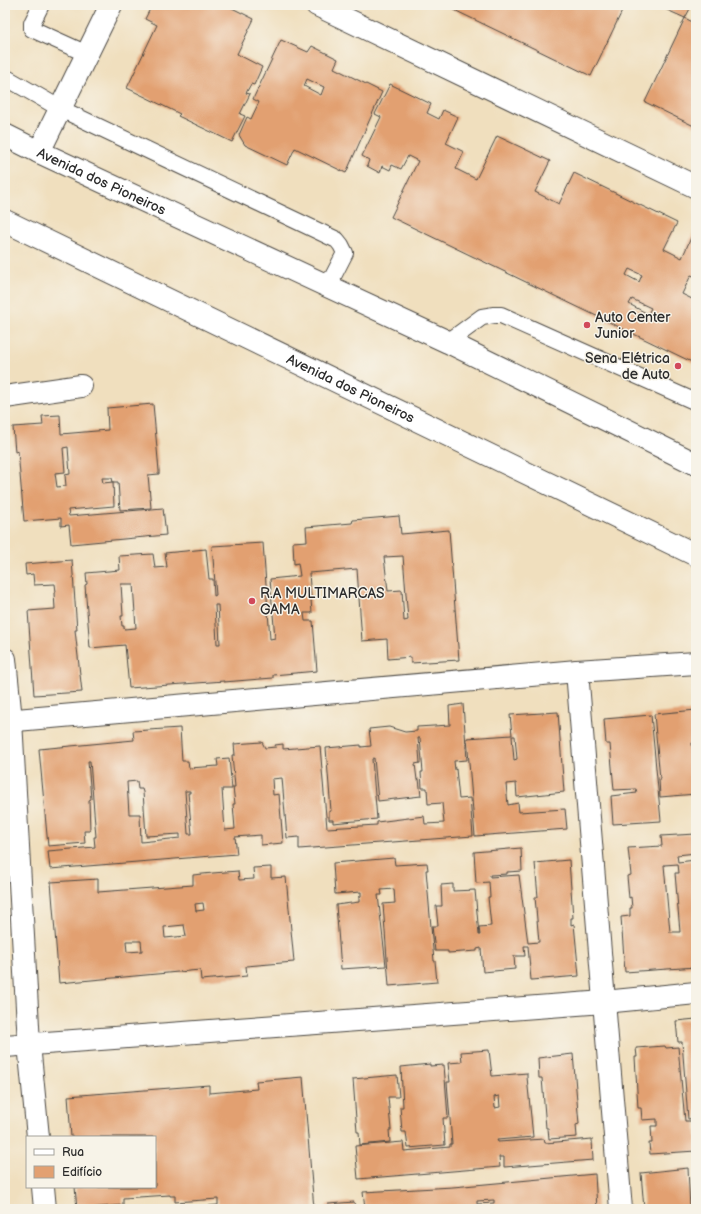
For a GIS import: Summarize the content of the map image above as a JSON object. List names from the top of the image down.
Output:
{
  "streets": {
    "street": ["Avenida dos Pioneiros"]
  },
  "places": ["Auto Center Junior", "Sena Elétrica de Auto", "R.A MULTIMARCAS GAMA"],
  "legend": ["Rua", "Edifício"]
}
